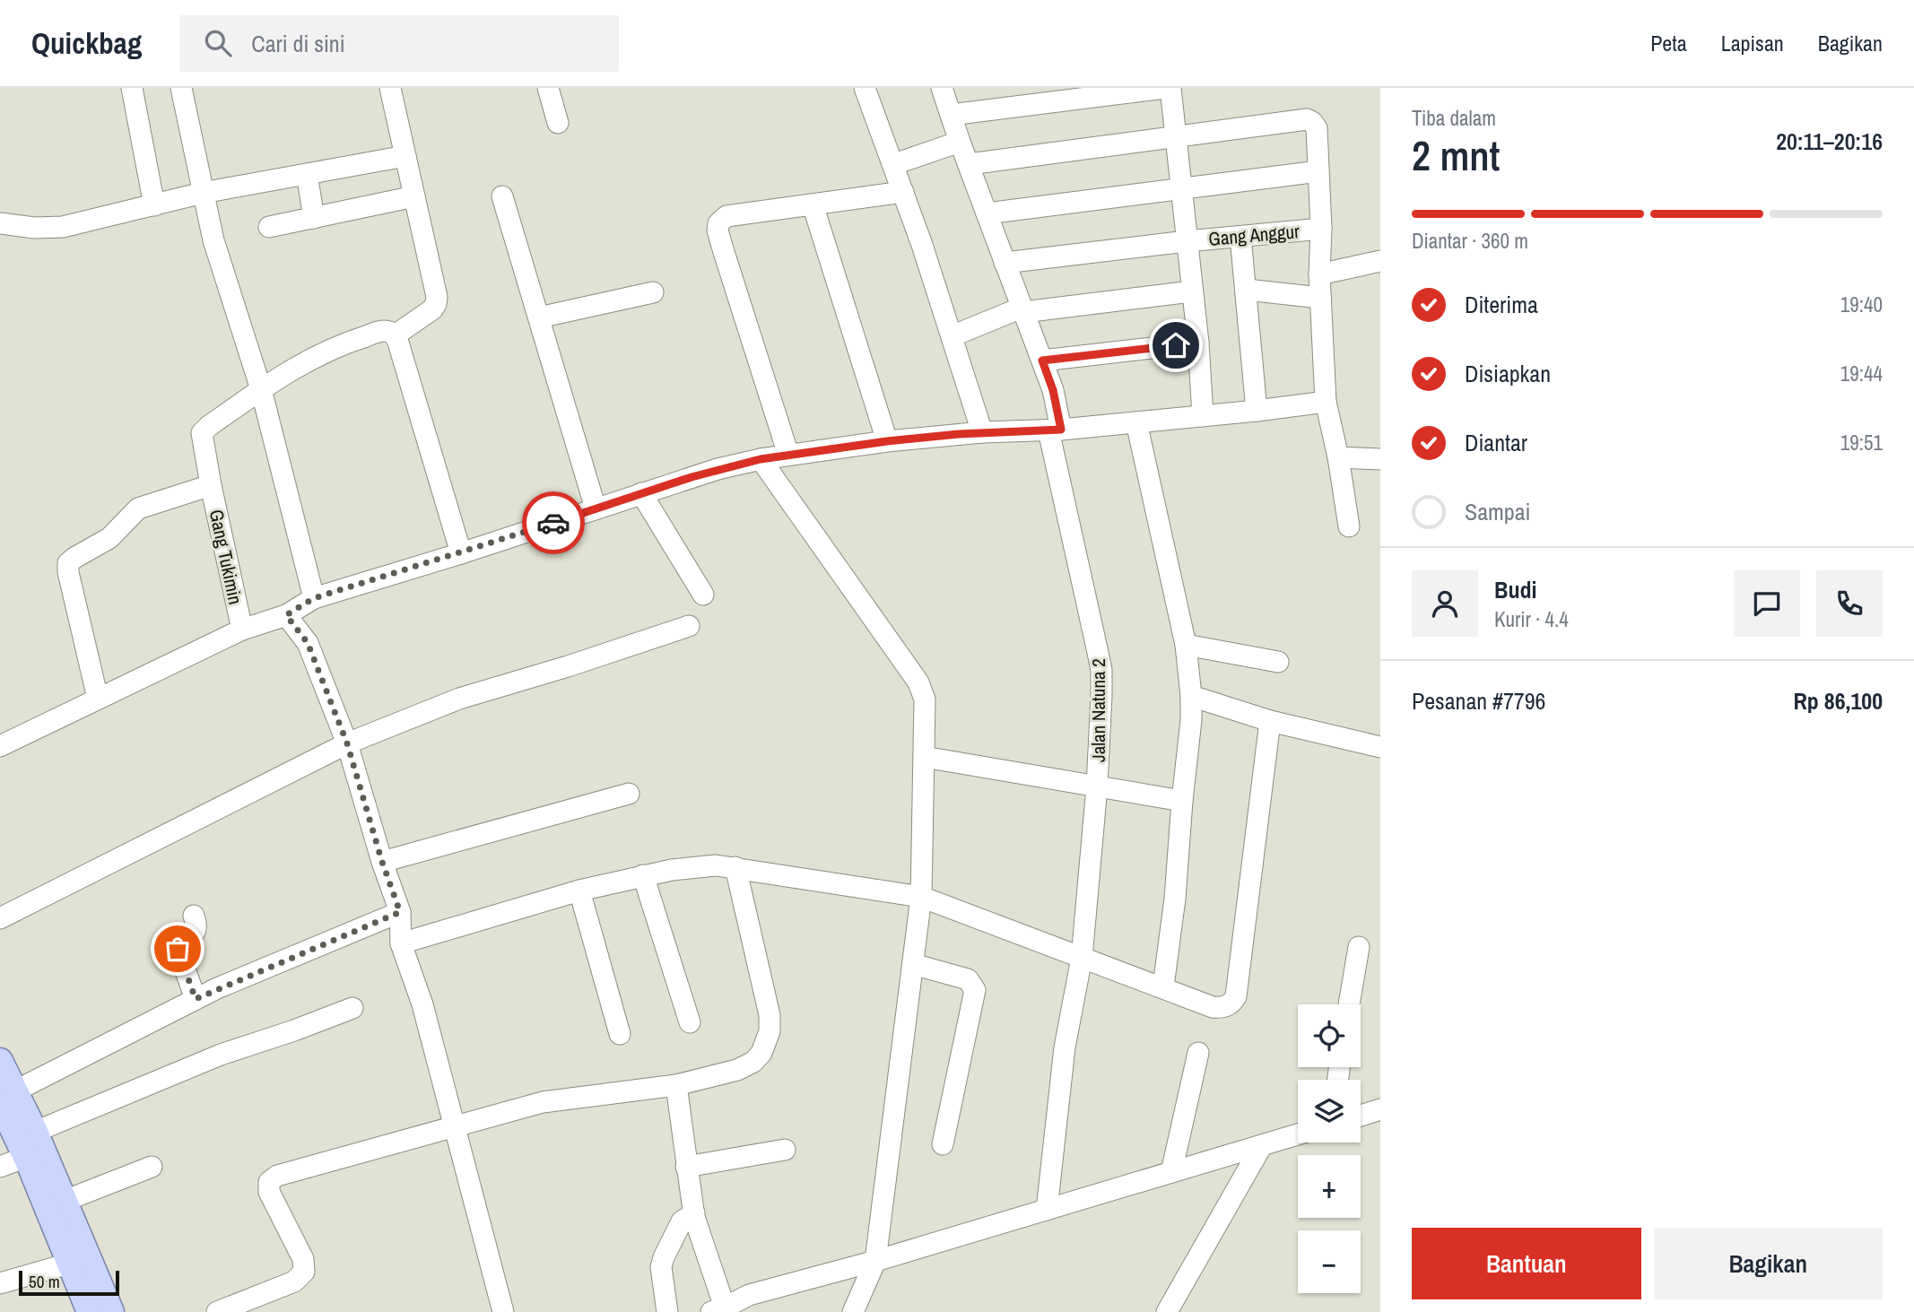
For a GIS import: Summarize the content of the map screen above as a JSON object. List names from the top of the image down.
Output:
{
  "streets": {
    "street": ["Gang Anggur", "Gang Tukimin", "Jalan Natuna 2"]
  },
  "crossings": [
    ["Gang Anggur", "Jalan Natuna 2"]
  ],
  "scale_bar": "50 m",
  "page": {
    "header": "Quickbag",
    "search": "Cari di sini",
    "nav": ["Peta", "Lapisan", "Bagikan"],
    "heading": ["2 mnt", "Tiba dalam", "20:11–20:16"],
    "panel": [
      "Budi",
      "Kurir · 4.4",
      "Pesanan #7796",
      "Rp 86,100"
    ],
    "bar": "Diantar · 360 m",
    "list": [
      ["Diterima", "19:40"],
      ["Disiapkan", "19:44"],
      ["Diantar", "19:51"],
      "Sampai"
    ],
    "map_buttons": ["+", "−"],
    "buttons": ["Bantuan", "Bagikan"],
    "scale": "50 m"
  }
}
